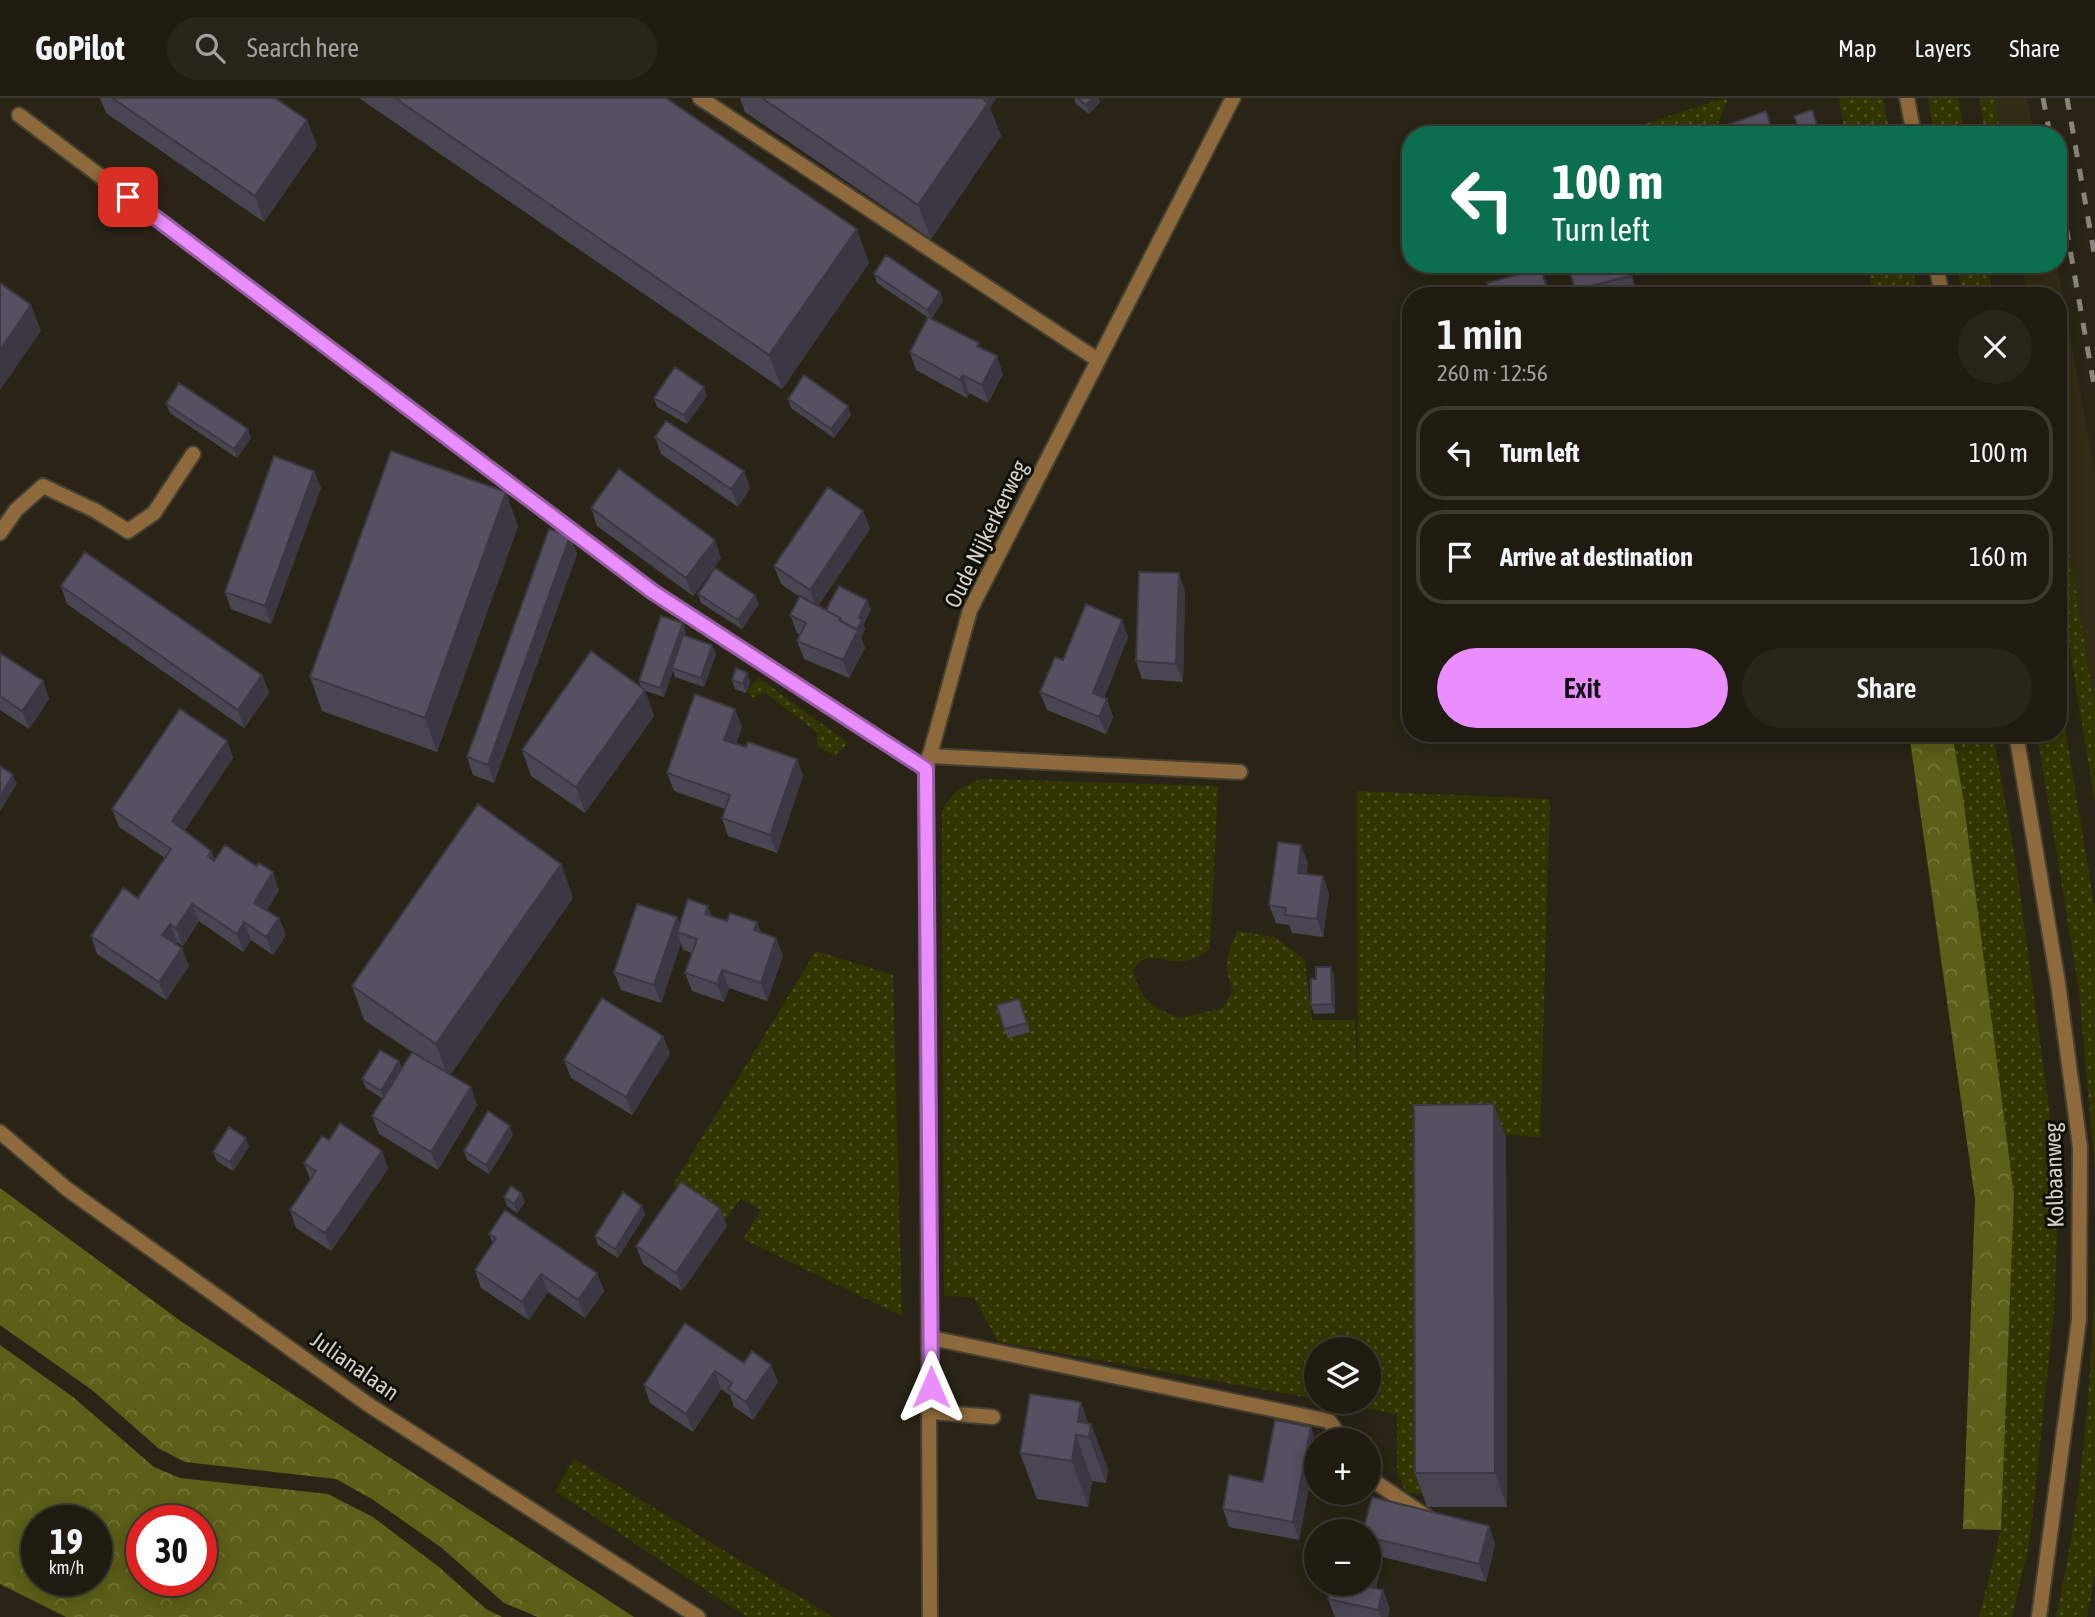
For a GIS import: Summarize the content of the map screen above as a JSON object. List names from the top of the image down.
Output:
{
  "streets": {
    "street": ["Oude Nijkerkerweg", "Kolbaanweg", "Julianalaan"]
  },
  "page": {
    "header": "GoPilot",
    "search": "Search here",
    "nav": ["Map", "Layers", "Share"],
    "turn": ["100 m", "Turn left"],
    "heading": ["1 min", "260 m · 12:56"],
    "list": [
      {
        "name": "Turn left",
        "value": "100 m"
      },
      {
        "name": "Arrive at destination",
        "value": "160 m"
      }
    ],
    "buttons": ["Exit", "Share"],
    "map_buttons": ["+", "−"],
    "speed": "19 km/h",
    "limit": "30"
  }
}
